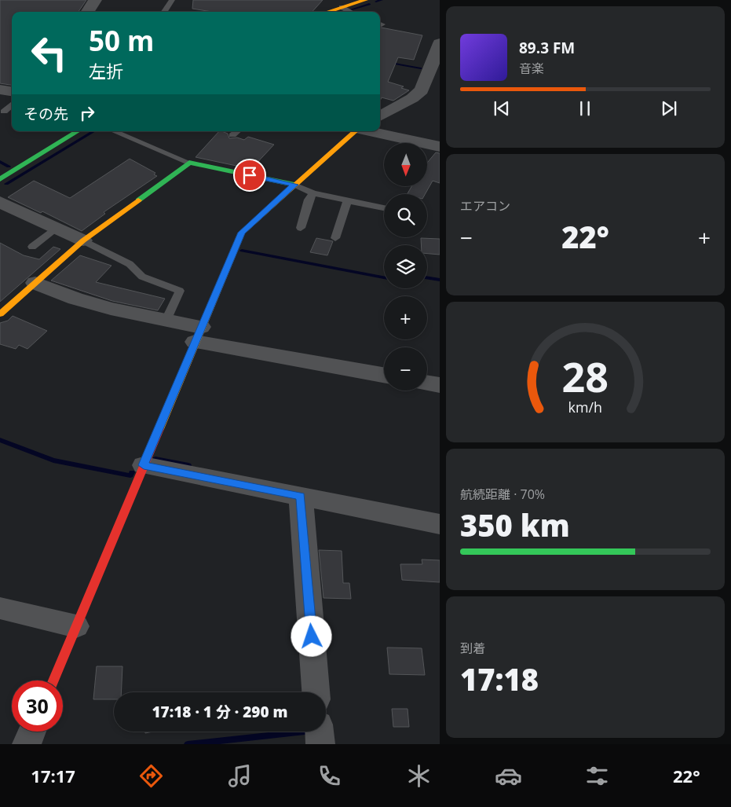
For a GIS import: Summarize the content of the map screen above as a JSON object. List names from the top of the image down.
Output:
{
  "north": "bottom",
  "page": {
    "turn": ["50 m", "左折"],
    "song": ["89.3 FM", "音楽"],
    "then": "その先",
    "map_buttons": ["+", "−"],
    "tile": [
      "エアコン",
      ["航続距離 · 70%", "350 km"],
      ["到着", "17:18"]
    ],
    "heat": ["−", "22°", "+"],
    "limit": "30",
    "trip": "17:18 · 1 分 · 290 m",
    "tabs": ["17:17", "22°"],
    "gauge": ["28", "km/h"]
  }
}
